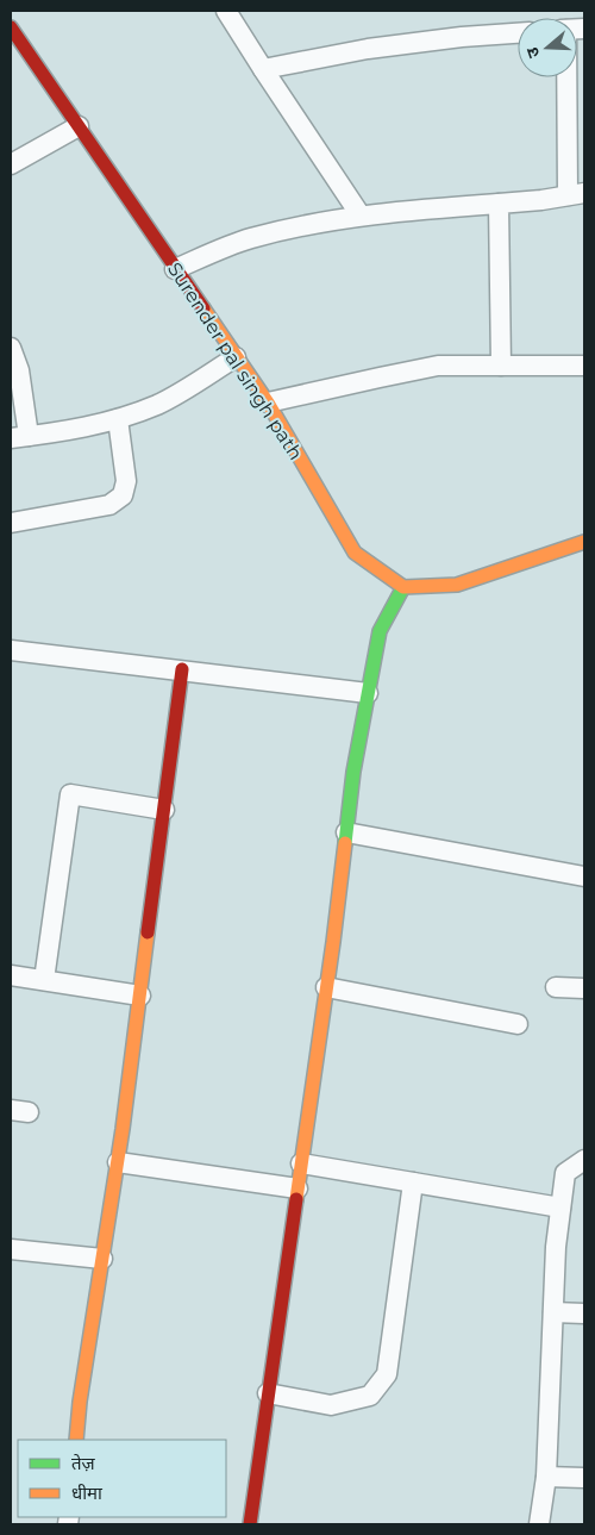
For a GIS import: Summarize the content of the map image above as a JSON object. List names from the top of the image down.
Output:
{
  "streets": {
    "street": ["Surender pal singh path"]
  },
  "legend": ["तेज़", "धीमा"],
  "north": "left"
}
